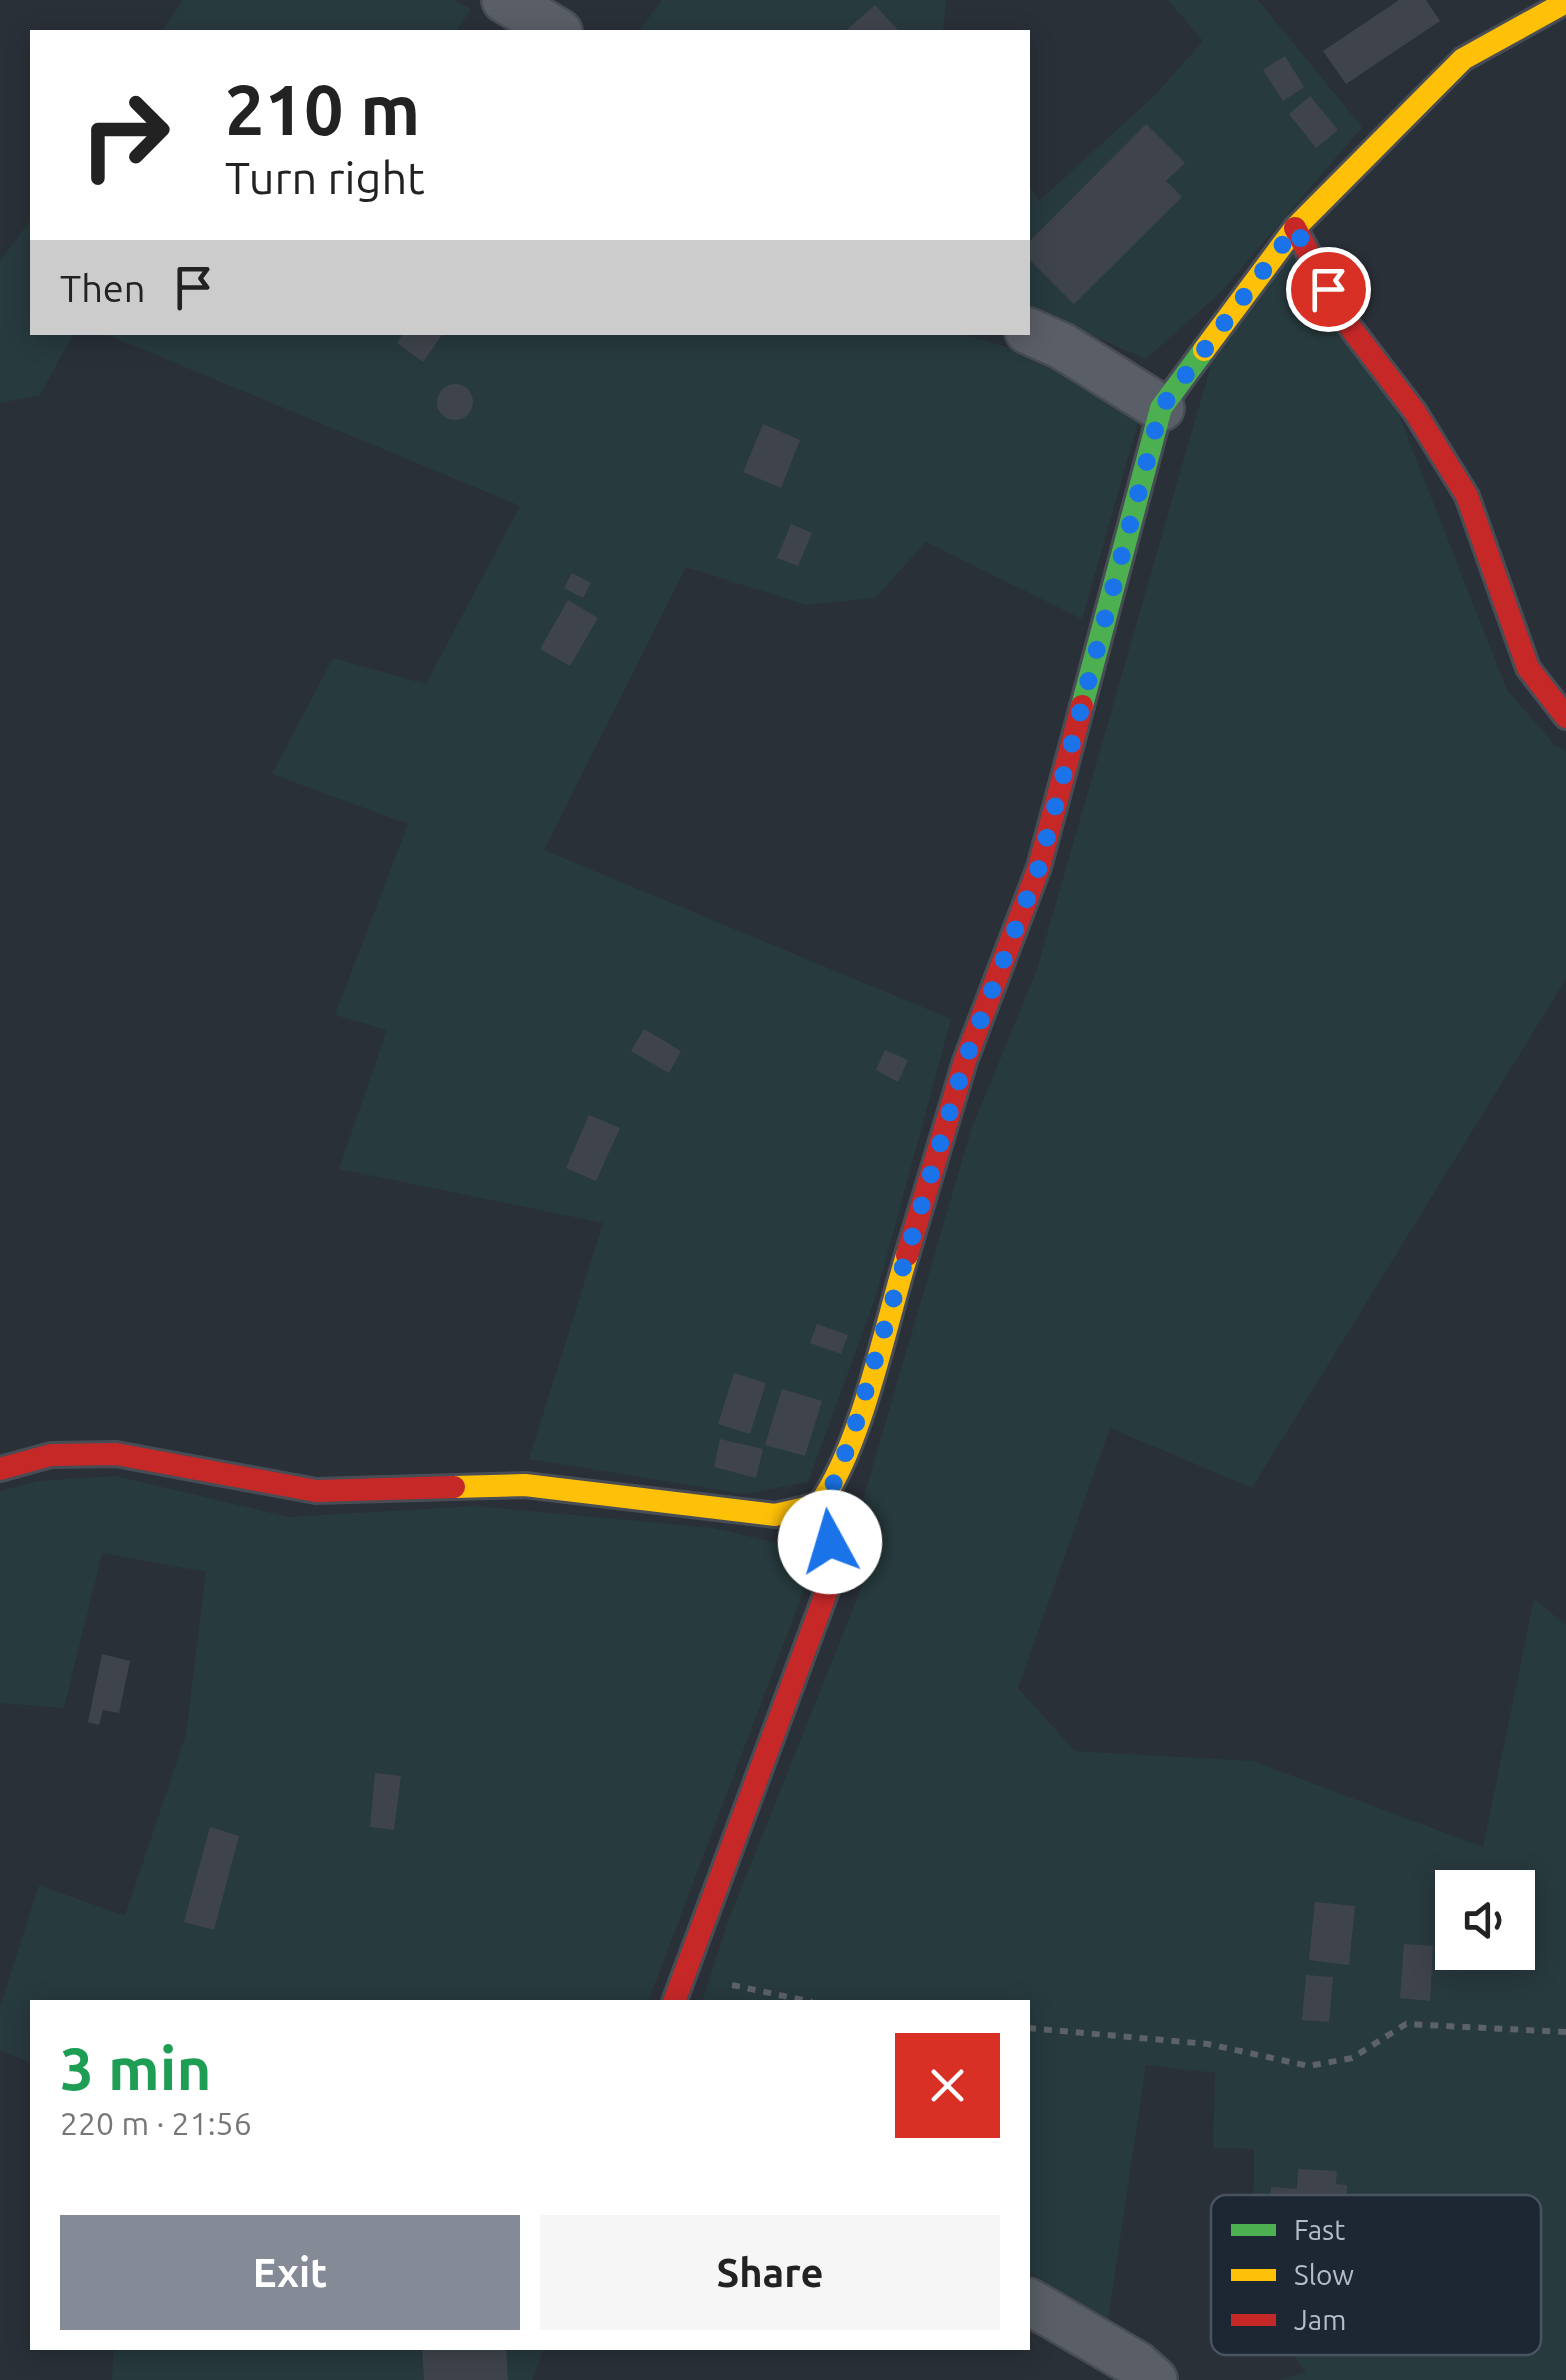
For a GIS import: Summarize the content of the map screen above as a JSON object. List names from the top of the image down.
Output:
{
  "legend": ["Fast", "Slow", "Jam"],
  "page": {
    "turn": ["210 m", "Turn right"],
    "then": "Then",
    "heading": ["3 min", "220 m · 21:56"],
    "buttons": ["Exit", "Share"]
  }
}
